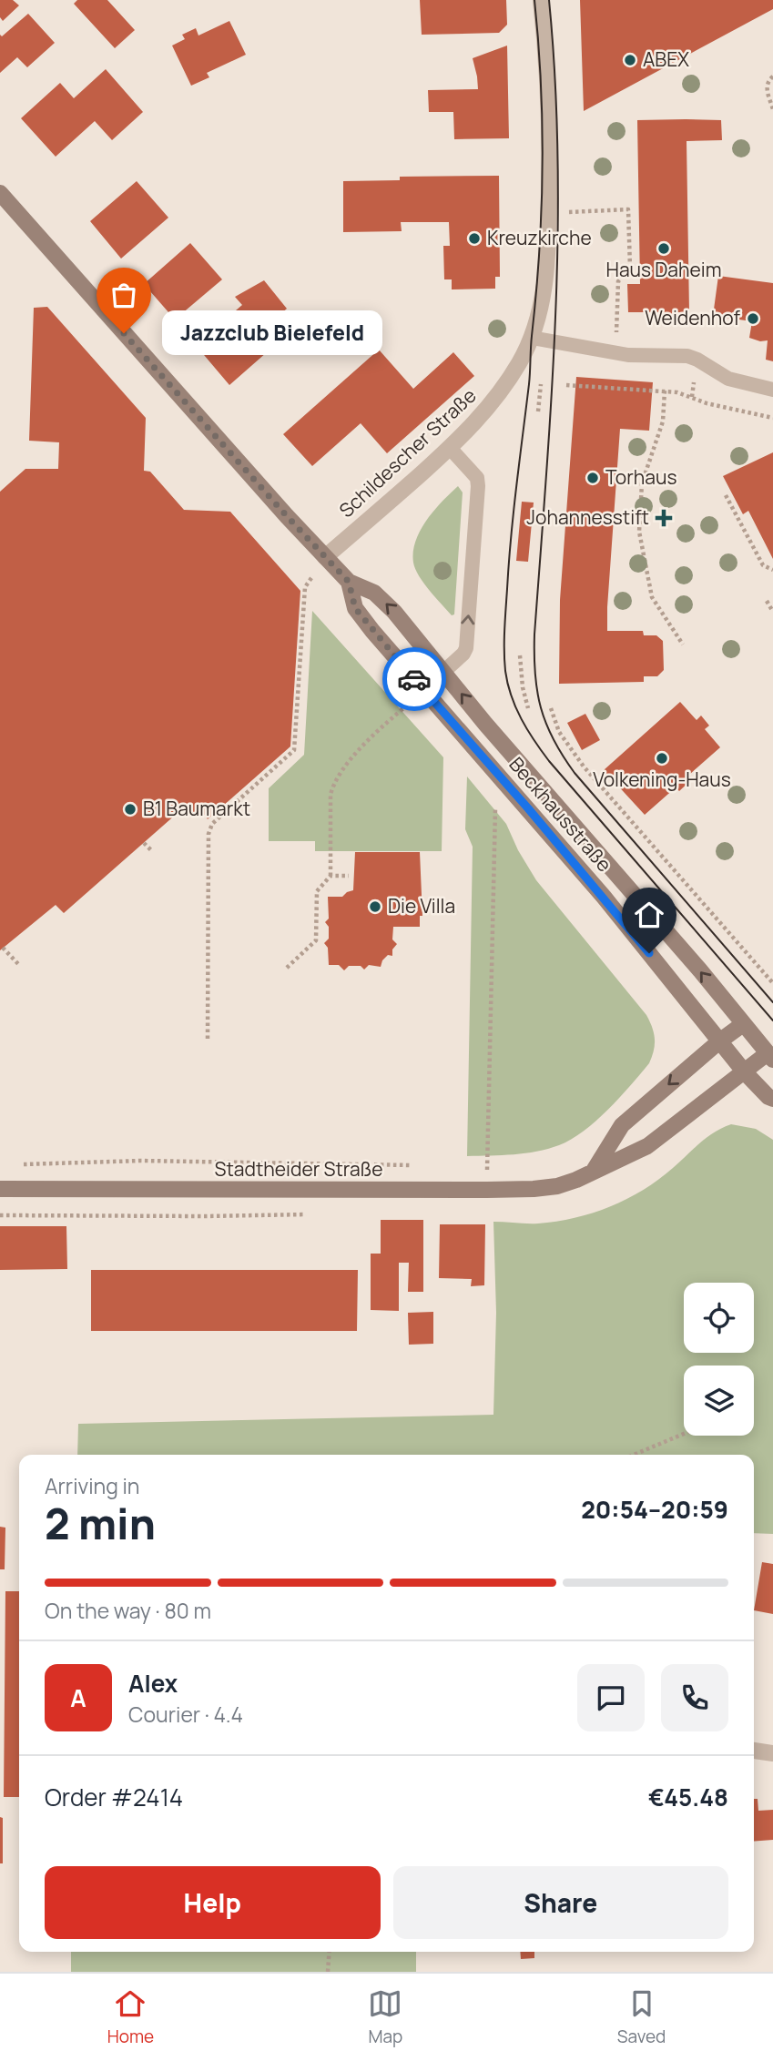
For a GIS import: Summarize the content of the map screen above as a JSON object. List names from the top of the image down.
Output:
{
  "streets": {
    "main road": ["Beckhausstraße", "Stadtheider Straße"],
    "street": ["Schildescher Straße"]
  },
  "crossings": [
    ["Schildescher Straße", "Beckhausstraße"],
    ["Beckhausstraße", "Stadtheider Straße"]
  ],
  "places": {
    "other": [
      "ABEX",
      "Kreuzkirche",
      "Haus Daheim",
      "Weidenhof",
      "Jazzclub Bielefeld",
      "Torhaus",
      "Volkening-Haus",
      "B1 Baumarkt",
      "Die Villa"
    ],
    "health": ["Johannesstift"]
  },
  "page": {
    "bubble": "Jazzclub Bielefeld",
    "heading": ["2 min", "Arriving in", "20:54–20:59"],
    "panel": [
      "Alex",
      "Courier · 4.4",
      "Order #2414",
      "€45.48"
    ],
    "bar": "On the way · 80 m",
    "round": "A",
    "buttons": ["Help", "Share"],
    "tabs": ["Home", "Map", "Saved"]
  }
}
